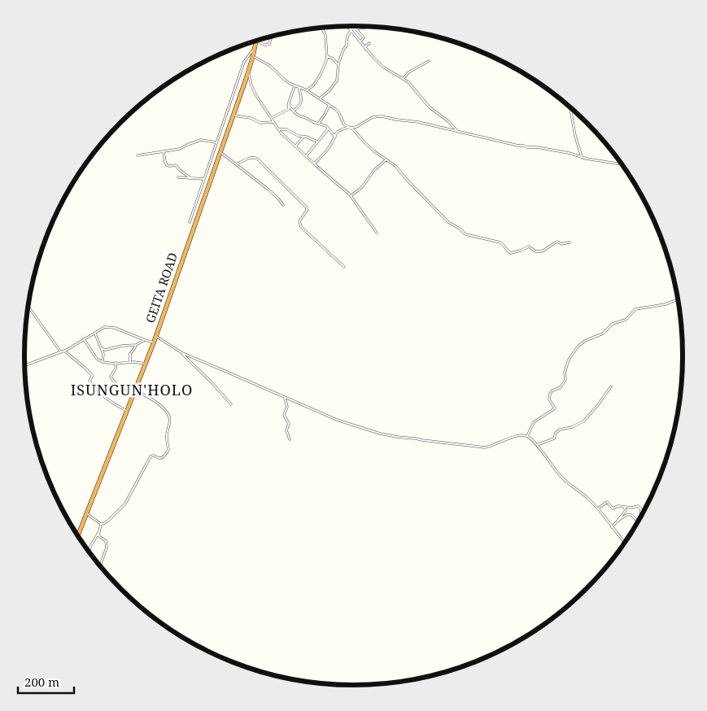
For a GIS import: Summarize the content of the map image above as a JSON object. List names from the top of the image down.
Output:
{
  "streets": {
    "highway": ["GEITA ROAD"]
  },
  "districts": ["ISUNGUN'HOLO"],
  "scale_bar": "200 m"
}
